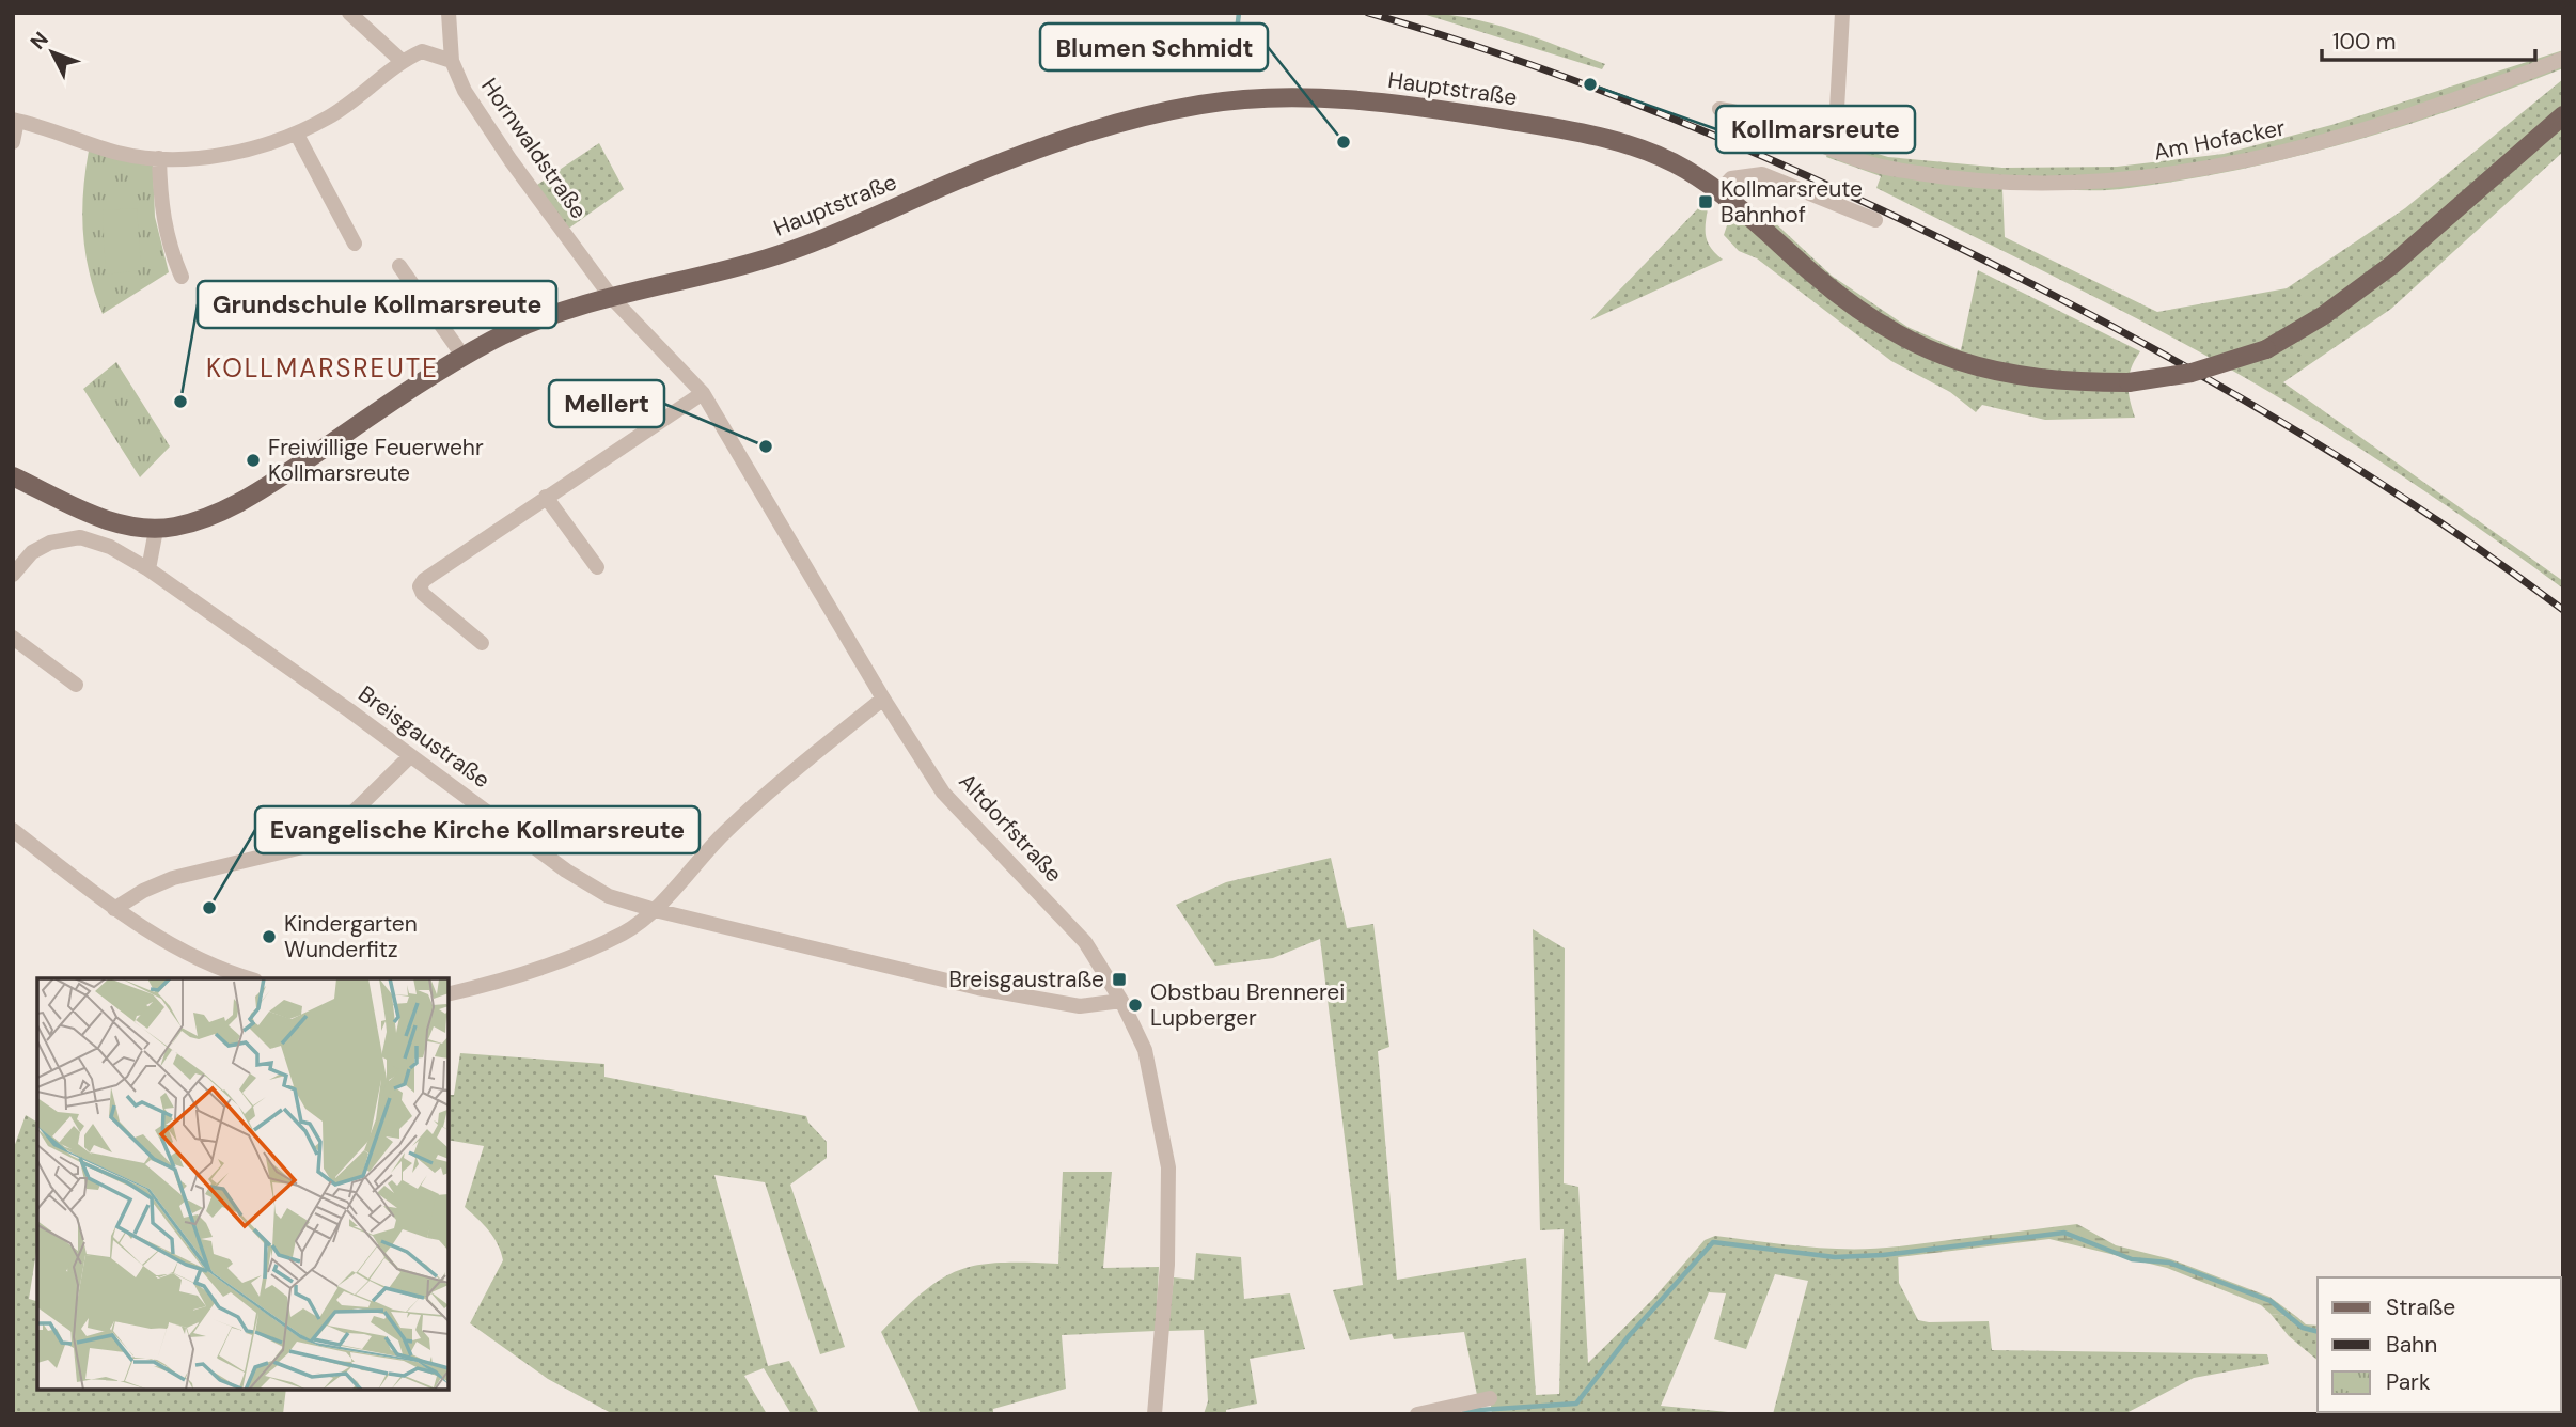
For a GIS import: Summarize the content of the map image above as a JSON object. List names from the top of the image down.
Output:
{
  "streets": {
    "main road": ["Hauptstraße"],
    "street": [
      "Am Hofacker",
      "Hornwaldstraße",
      "Breisgaustraße",
      "Altdorfstraße"
    ]
  },
  "crossings": [
    ["Hauptstraße", "Hornwaldstraße"],
    ["Hauptstraße", "Altdorfstraße"],
    ["Hornwaldstraße", "Altdorfstraße"],
    ["Breisgaustraße", "Altdorfstraße"]
  ],
  "districts": ["KOLLMARSREUTE"],
  "places": {
    "other": [
      "Kollmarsreute",
      "Blumen Schmidt",
      "Grundschule Kollmarsreute",
      "Mellert",
      "Freiwillige Feuerwehr Kollmarsreute",
      "Evangelische Kirche Kollmarsreute",
      "Kindergarten Wunderfitz",
      "Obstbau Brennerei Lupberger"
    ],
    "transit": ["Kollmarsreute Bahnhof", "Breisgaustraße"]
  },
  "legend": ["Straße", "Bahn", "Park"],
  "scale_bar": "100 m",
  "north": "top left"
}
